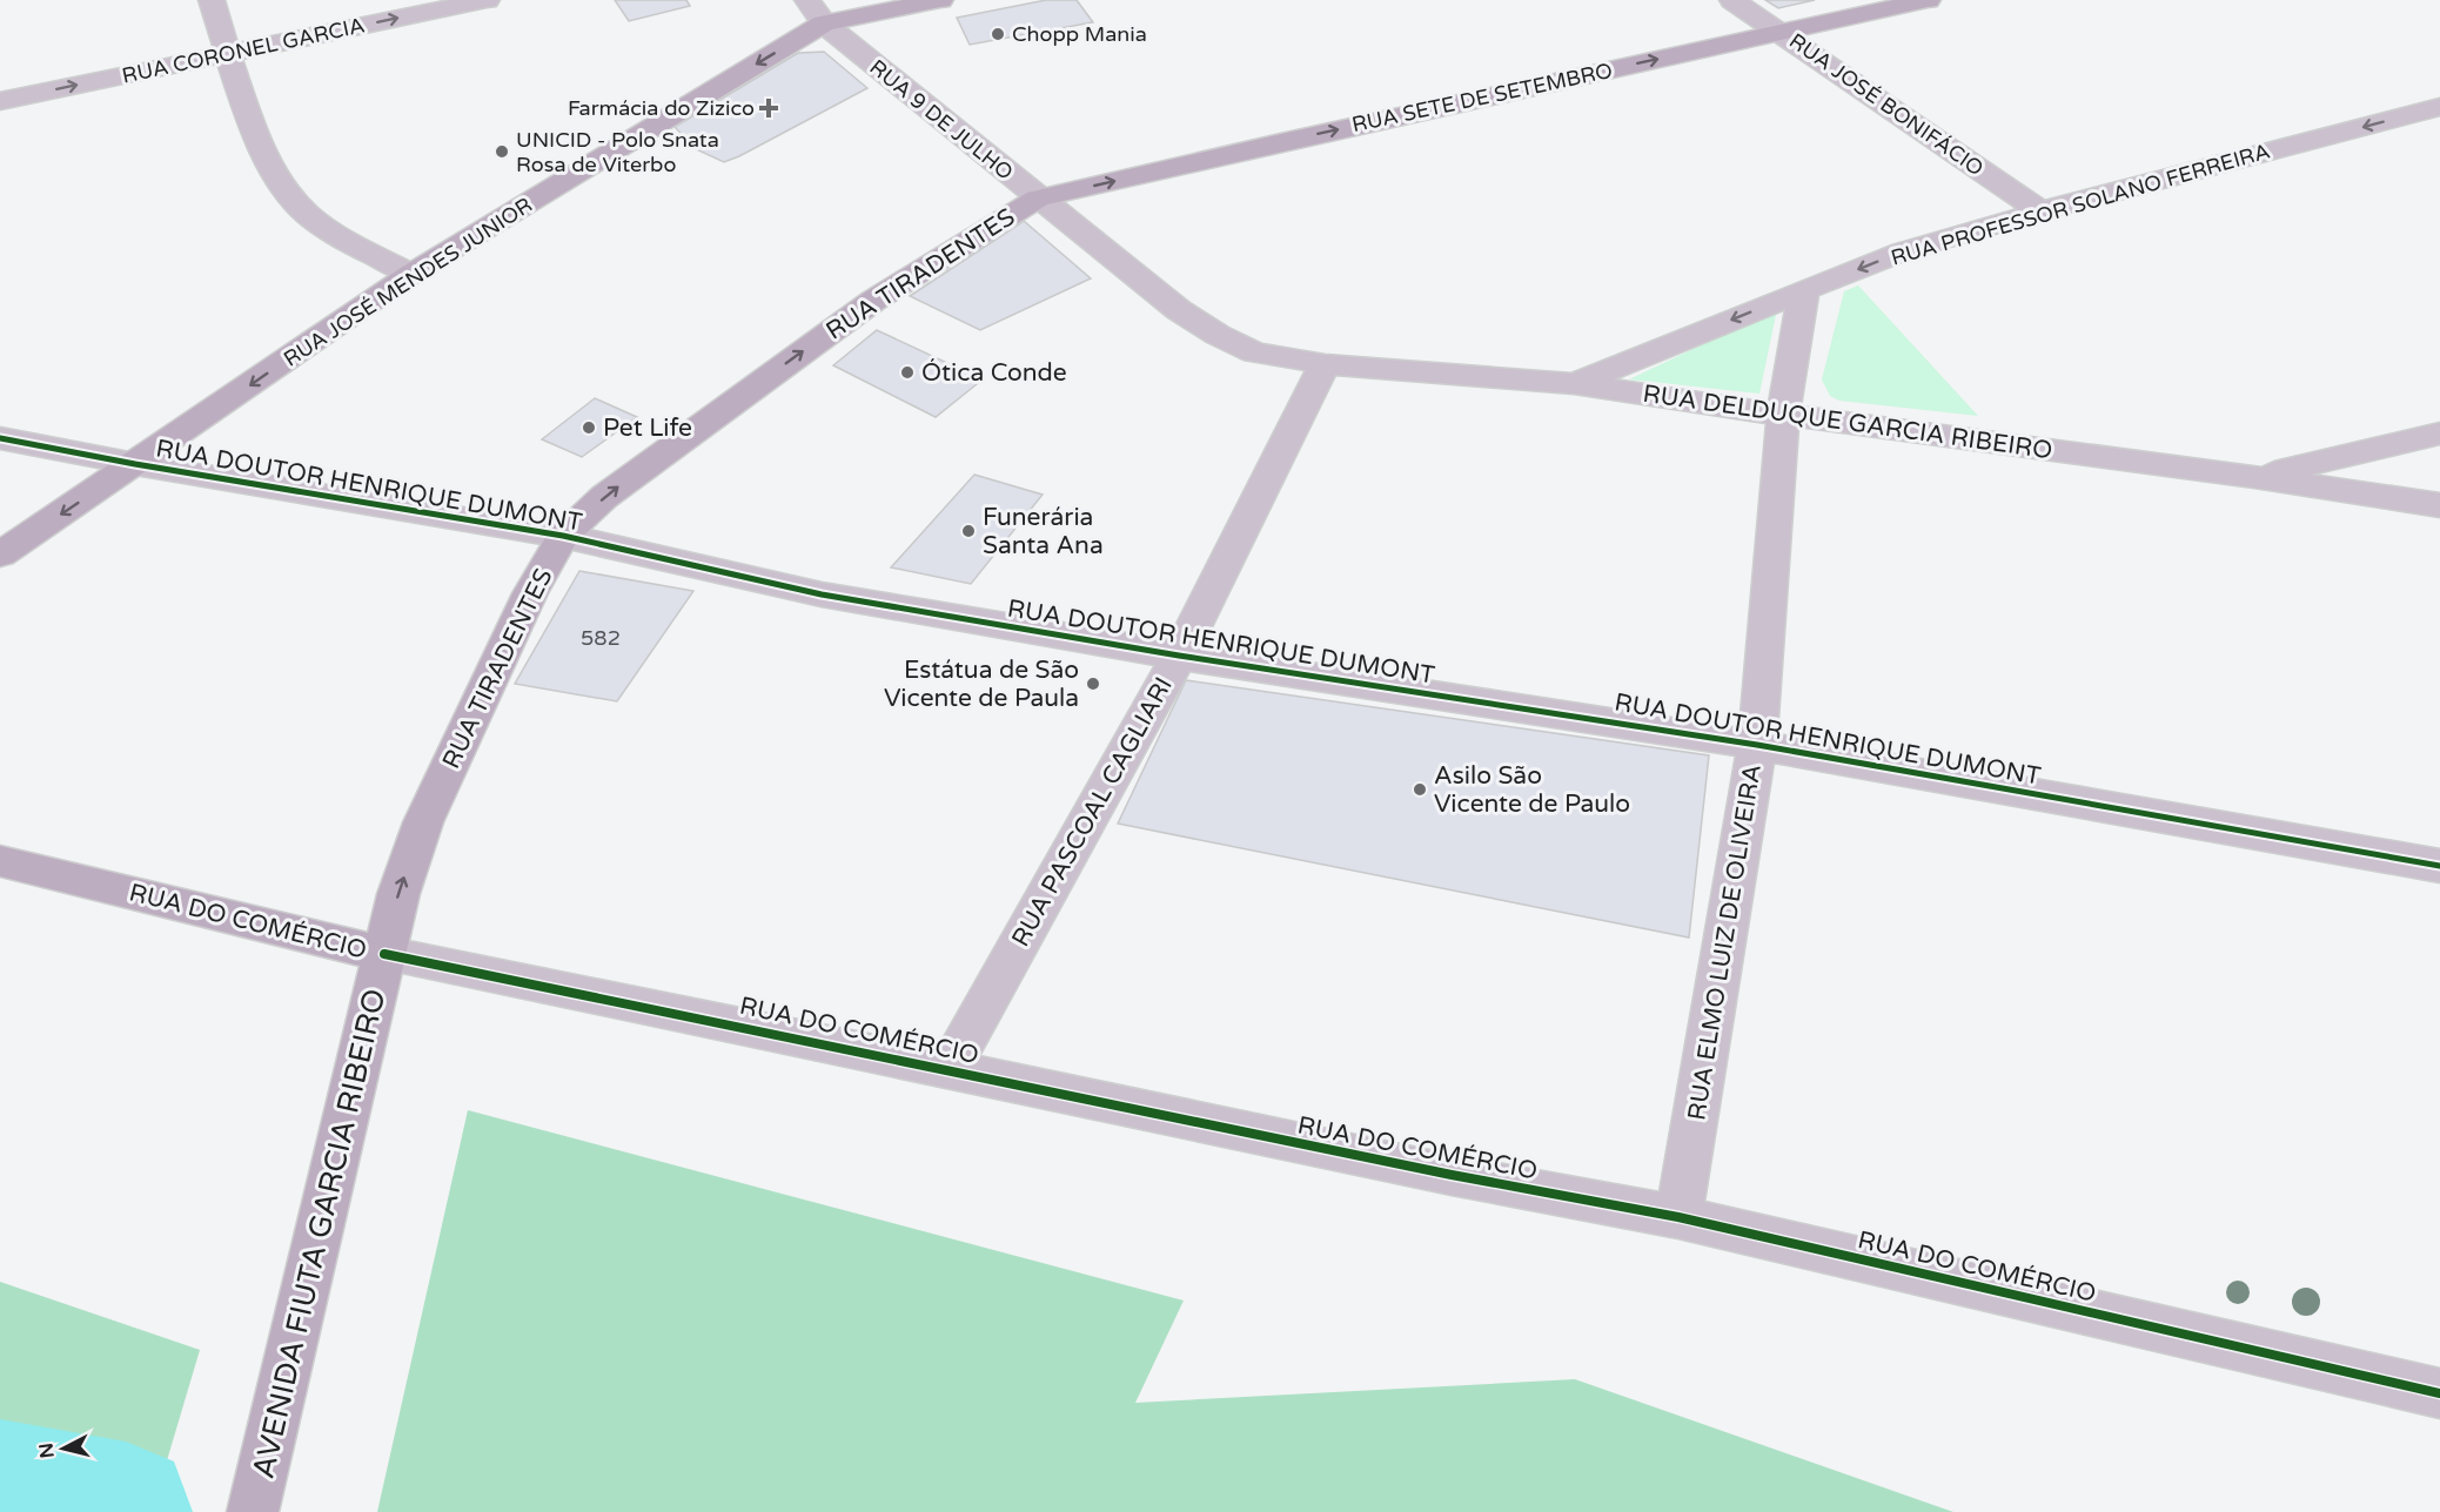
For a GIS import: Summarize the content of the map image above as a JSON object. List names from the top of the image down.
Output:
{
  "streets": {
    "main road": [
      "RUA SETE DE SETEMBRO",
      "RUA TIRADENTES",
      "RUA JOSÉ MENDES JUNIOR",
      "RUA DO COMÉRCIO",
      "AVENIDA FIUTA GARCIA RIBEIRO"
    ],
    "street": [
      "RUA CORONEL GARCIA",
      "RUA JOSÉ BONIFÁCIO",
      "RUA 9 DE JULHO",
      "RUA PROFESSOR SOLANO FERREIRA",
      "RUA DELDUQUE GARCIA RIBEIRO",
      "RUA DOUTOR HENRIQUE DUMONT",
      "RUA PASCOAL CAGLIARI",
      "RUA ELMO LUIZ DE OLIVEIRA"
    ]
  },
  "crossings": [
    ["RUA SETE DE SETEMBRO", "RUA JOSÉ BONIFÁCIO"],
    ["RUA SETE DE SETEMBRO", "RUA 9 DE JULHO"],
    ["RUA SETE DE SETEMBRO", "RUA TIRADENTES"],
    ["RUA JOSÉ BONIFÁCIO", "RUA PROFESSOR SOLANO FERREIRA"],
    ["RUA 9 DE JULHO", "RUA TIRADENTES"],
    ["RUA 9 DE JULHO", "RUA JOSÉ MENDES JUNIOR"],
    ["RUA 9 DE JULHO", "RUA DELDUQUE GARCIA RIBEIRO"],
    ["RUA PROFESSOR SOLANO FERREIRA", "RUA DELDUQUE GARCIA RIBEIRO"],
    ["RUA TIRADENTES", "RUA DOUTOR HENRIQUE DUMONT"],
    ["RUA TIRADENTES", "RUA DO COMÉRCIO"],
    ["RUA TIRADENTES", "AVENIDA FIUTA GARCIA RIBEIRO"],
    ["RUA JOSÉ MENDES JUNIOR", "RUA DOUTOR HENRIQUE DUMONT"],
    ["RUA DELDUQUE GARCIA RIBEIRO", "RUA PASCOAL CAGLIARI"],
    ["RUA DELDUQUE GARCIA RIBEIRO", "RUA ELMO LUIZ DE OLIVEIRA"],
    ["RUA DOUTOR HENRIQUE DUMONT", "RUA PASCOAL CAGLIARI"],
    ["RUA DOUTOR HENRIQUE DUMONT", "RUA ELMO LUIZ DE OLIVEIRA"],
    ["RUA PASCOAL CAGLIARI", "RUA DO COMÉRCIO"],
    ["RUA DO COMÉRCIO", "RUA ELMO LUIZ DE OLIVEIRA"],
    ["RUA DO COMÉRCIO", "AVENIDA FIUTA GARCIA RIBEIRO"]
  ],
  "one_way": [
    "RUA CORONEL GARCIA",
    "RUA SETE DE SETEMBRO",
    "RUA PROFESSOR SOLANO FERREIRA",
    "RUA TIRADENTES",
    "RUA JOSÉ MENDES JUNIOR"
  ],
  "places": {
    "other": [
      "Chopp Mania",
      "UNICID - Polo Snata Rosa de Viterbo",
      "Ótica Conde",
      "Pet Life",
      "Funerária Santa Ana",
      "Estátua de São Vicente de Paula",
      "Asilo São Vicente de Paulo"
    ],
    "health": ["Farmácia do Zizico"]
  },
  "house_numbers": ["582"],
  "north": "left"
}
